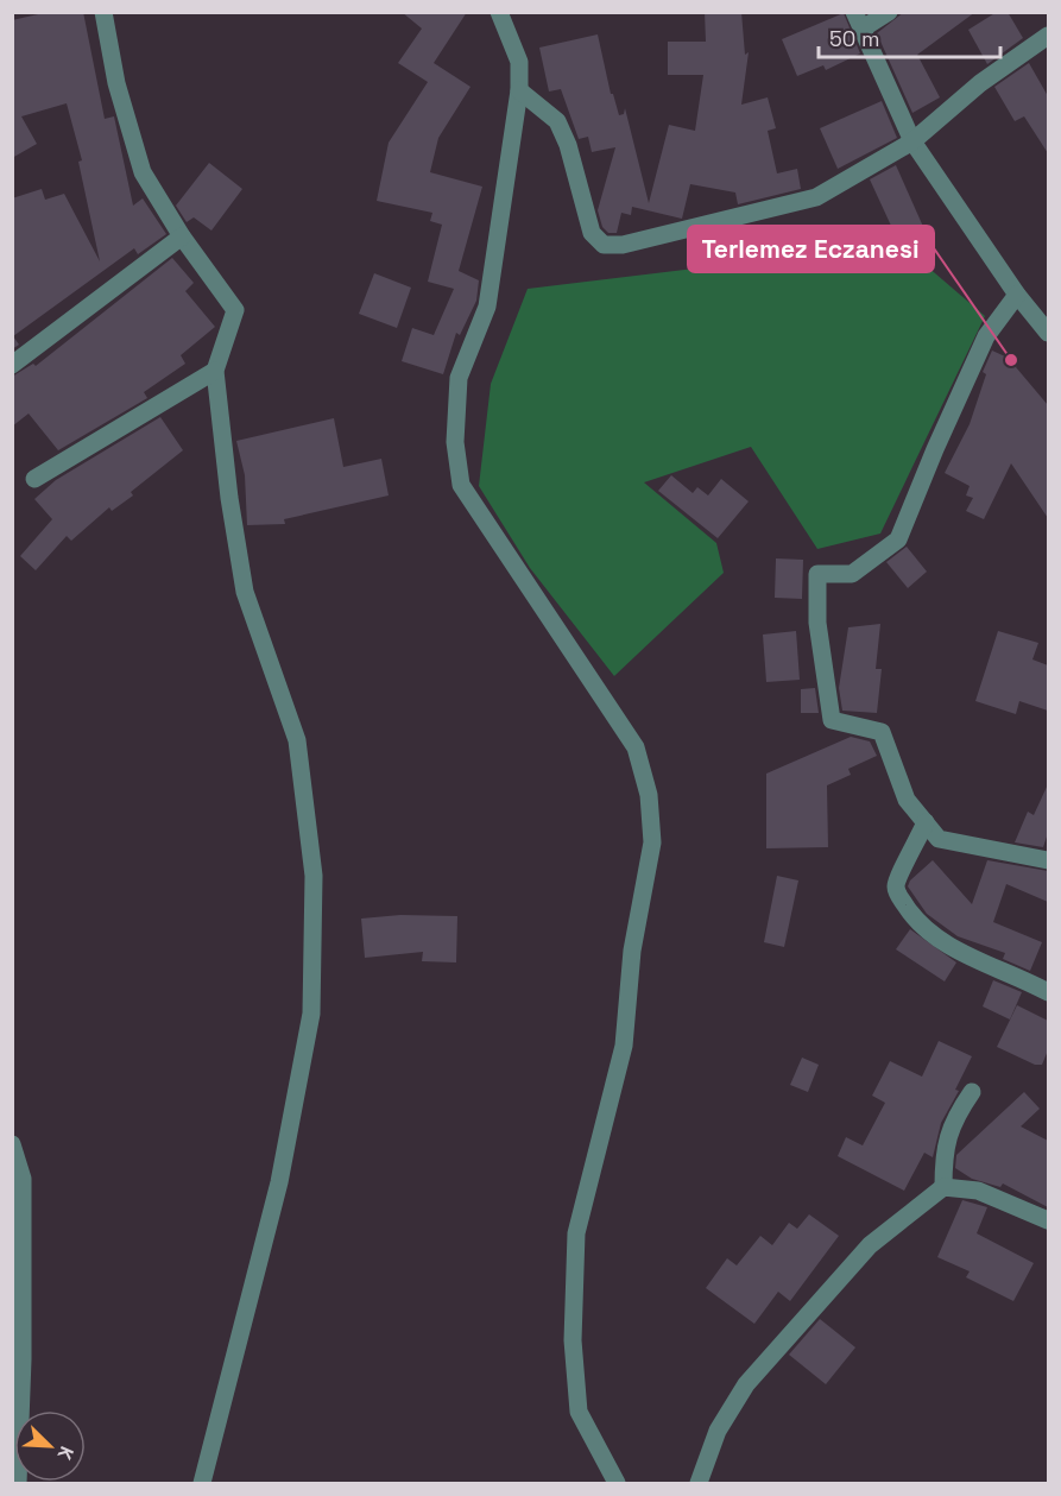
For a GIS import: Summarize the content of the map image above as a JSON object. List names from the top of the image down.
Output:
{
  "places": ["Terlemez Eczanesi"],
  "scale_bar": "50 m",
  "north": "bottom right"
}
